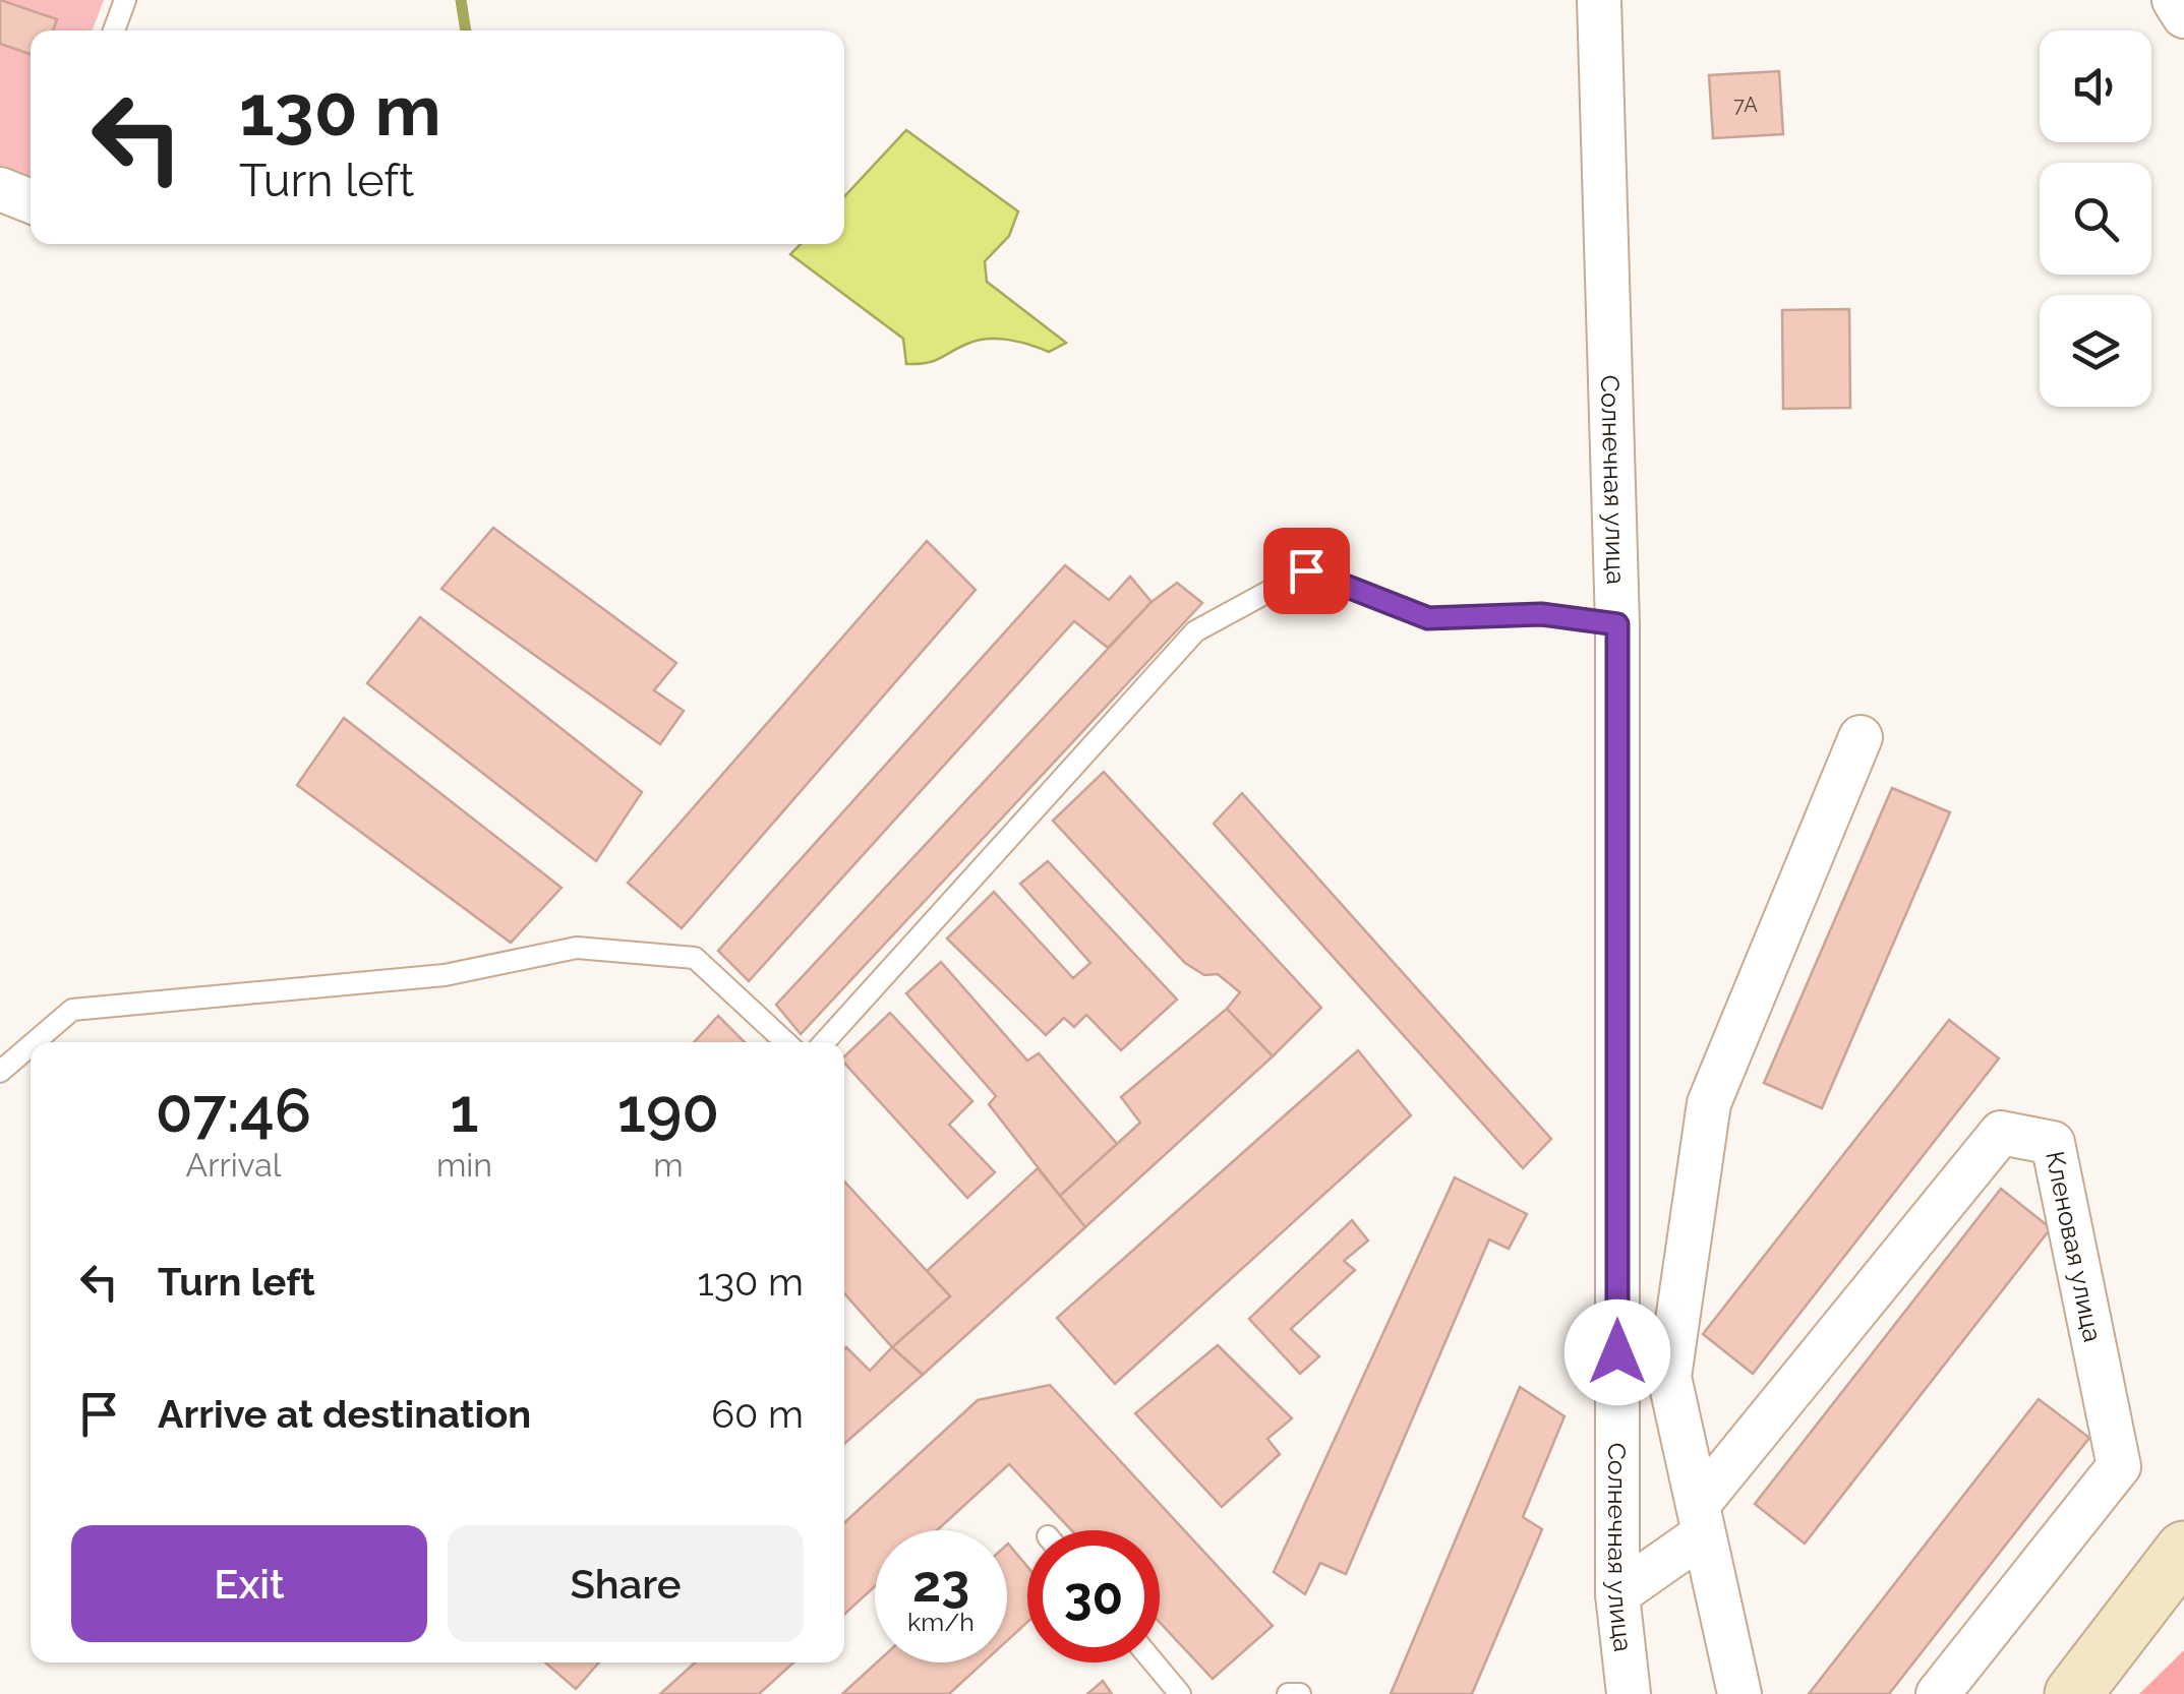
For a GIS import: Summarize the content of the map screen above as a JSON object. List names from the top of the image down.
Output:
{
  "streets": {
    "street": ["Солнечная улица", "Кленовая улица"]
  },
  "crossings": [
    ["Солнечная улица", "Кленовая улица"]
  ],
  "house_numbers": ["7А"],
  "page": {
    "turn": ["130 m", "Turn left"],
    "eta": [
      "07:46",
      "Arrival",
      "1",
      "min",
      "190",
      "m"
    ],
    "list": [
      {
        "name": "Turn left",
        "value": "130 m"
      },
      {
        "name": "Arrive at destination",
        "value": "60 m"
      }
    ],
    "buttons": ["Exit", "Share"],
    "speed": "23 km/h",
    "limit": "30"
  }
}
